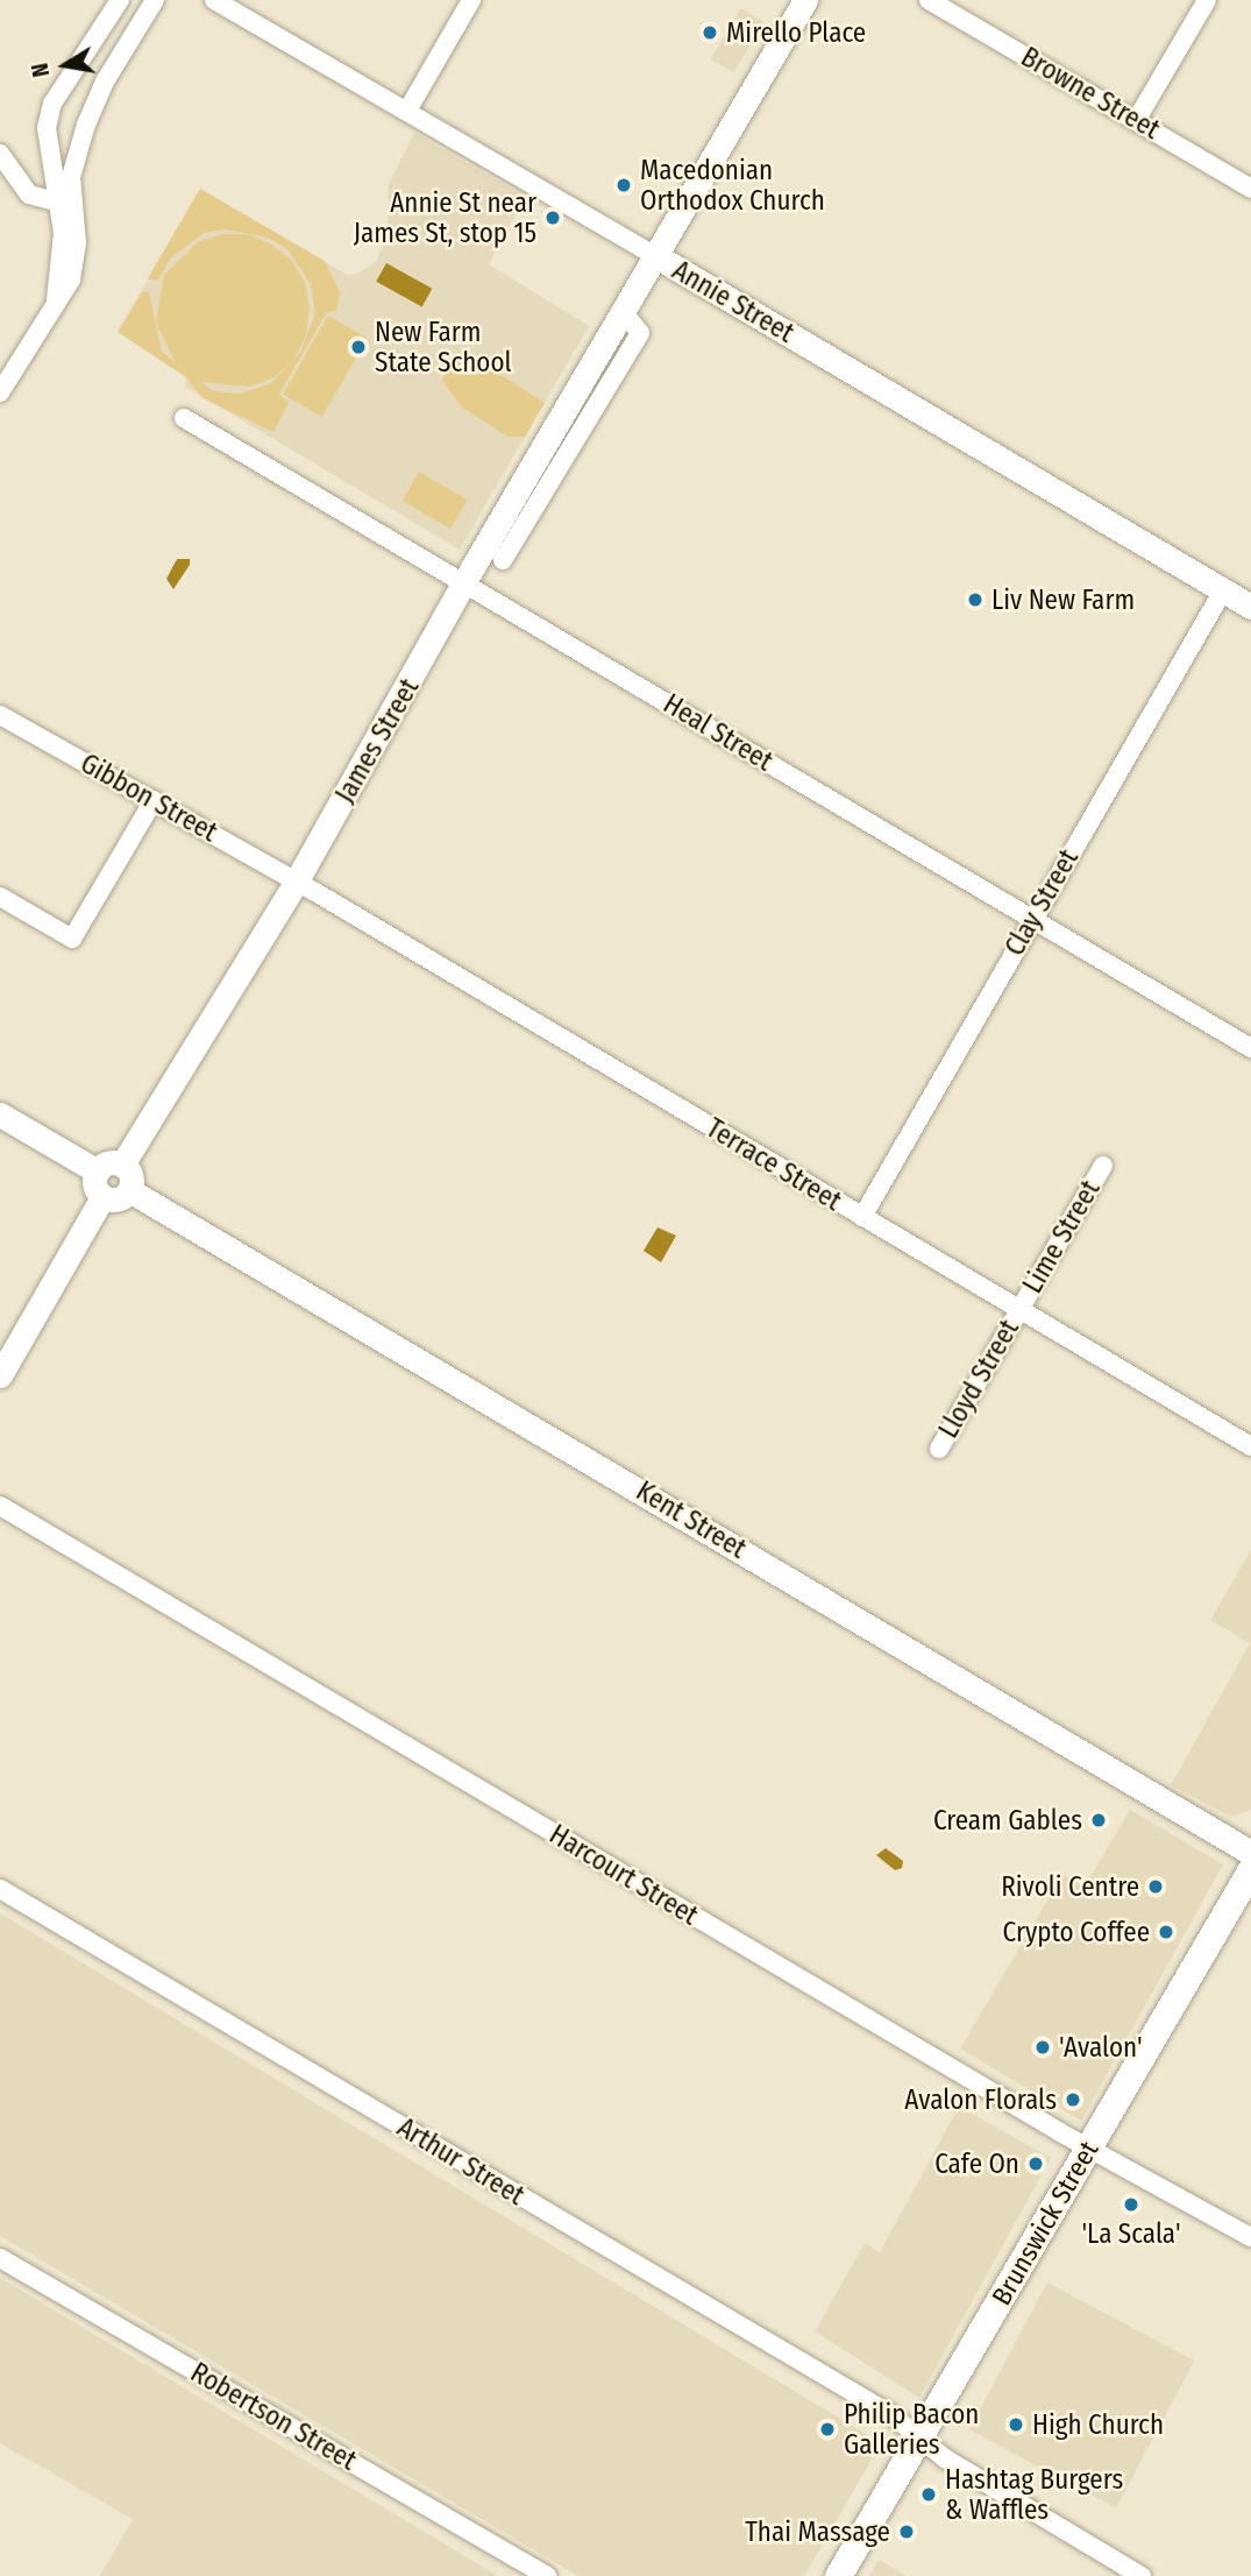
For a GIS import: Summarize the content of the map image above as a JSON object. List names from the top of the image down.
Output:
{
  "streets": {
    "main road": ["Brunswick Street"],
    "street": [
      "Browne Street",
      "Annie Street",
      "Heal Street",
      "James Street",
      "Gibbon Street",
      "Clay Street",
      "Terrace Street",
      "Lime Street",
      "Lloyd Street",
      "Kent Street",
      "Harcourt Street",
      "Arthur Street",
      "Robertson Street"
    ]
  },
  "crossings": [
    ["Annie Street", "James Street"],
    ["Annie Street", "Clay Street"],
    ["Heal Street", "James Street"],
    ["Heal Street", "Clay Street"],
    ["James Street", "Gibbon Street"],
    ["James Street", "Terrace Street"],
    ["James Street", "Kent Street"],
    ["Gibbon Street", "Terrace Street"],
    ["Clay Street", "Terrace Street"],
    ["Terrace Street", "Lime Street"],
    ["Terrace Street", "Lloyd Street"],
    ["Lime Street", "Lloyd Street"],
    ["Harcourt Street", "Brunswick Street"],
    ["Arthur Street", "Brunswick Street"]
  ],
  "places": [
    "Mirello Place",
    "Macedonian Orthodox Church",
    "Annie St near James St, stop 15",
    "New Farm State School",
    "Liv New Farm",
    "Cream Gables",
    "Rivoli Centre",
    "Crypto Coffee",
    "'Avalon'",
    "Avalon Florals",
    "Cafe On",
    "'La Scala'",
    "High Church",
    "Philip Bacon Galleries",
    "Hashtag Burgers & Waffles",
    "Thai Massage"
  ],
  "north": "left"
}
